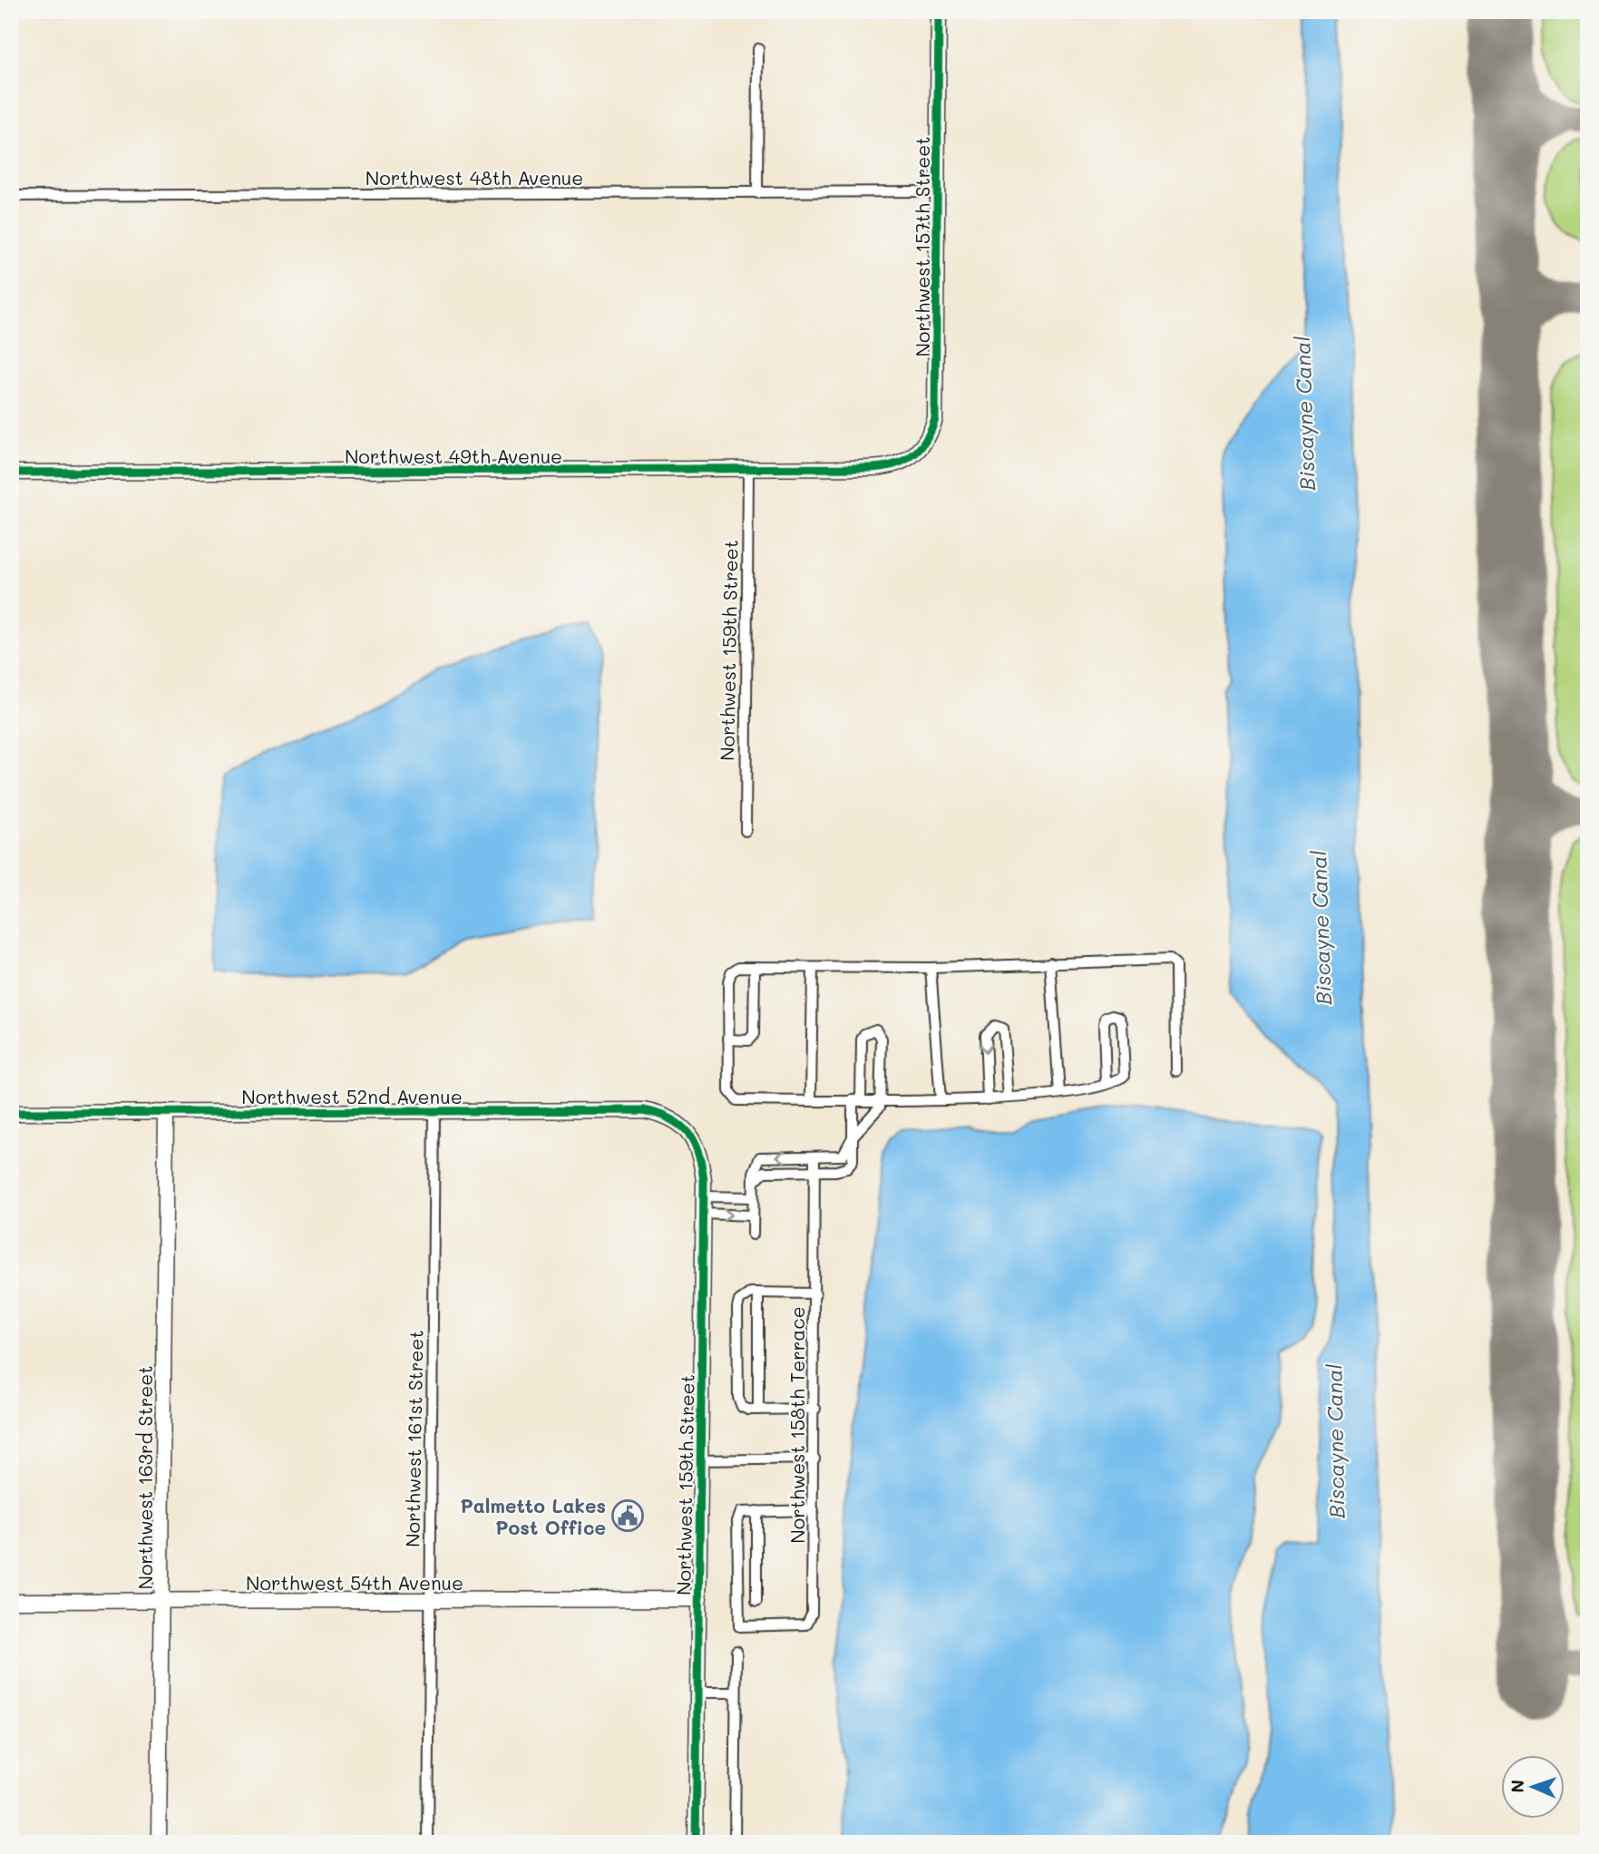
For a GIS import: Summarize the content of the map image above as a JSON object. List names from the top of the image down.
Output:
{
  "streets": {
    "street": [
      "Northwest 48th Avenue",
      "Northwest 157th Street",
      "Northwest 49th Avenue",
      "Northwest 159th Street",
      "Northwest 52nd Avenue",
      "Northwest 158th Terrace",
      "Northwest 161st Street",
      "Northwest 163rd Street",
      "Northwest 54th Avenue"
    ]
  },
  "crossings": [
    ["Northwest 48th Avenue", "Northwest 157th Street"],
    ["Northwest 157th Street", "Northwest 49th Avenue"],
    ["Northwest 49th Avenue", "Northwest 159th Street"],
    ["Northwest 159th Street", "Northwest 52nd Avenue"],
    ["Northwest 159th Street", "Northwest 54th Avenue"],
    ["Northwest 52nd Avenue", "Northwest 161st Street"],
    ["Northwest 52nd Avenue", "Northwest 163rd Street"],
    ["Northwest 161st Street", "Northwest 54th Avenue"],
    ["Northwest 163rd Street", "Northwest 54th Avenue"]
  ],
  "water": ["Biscayne Canal"],
  "places": {
    "public building": ["Palmetto Lakes Post Office"]
  },
  "north": "left"
}
